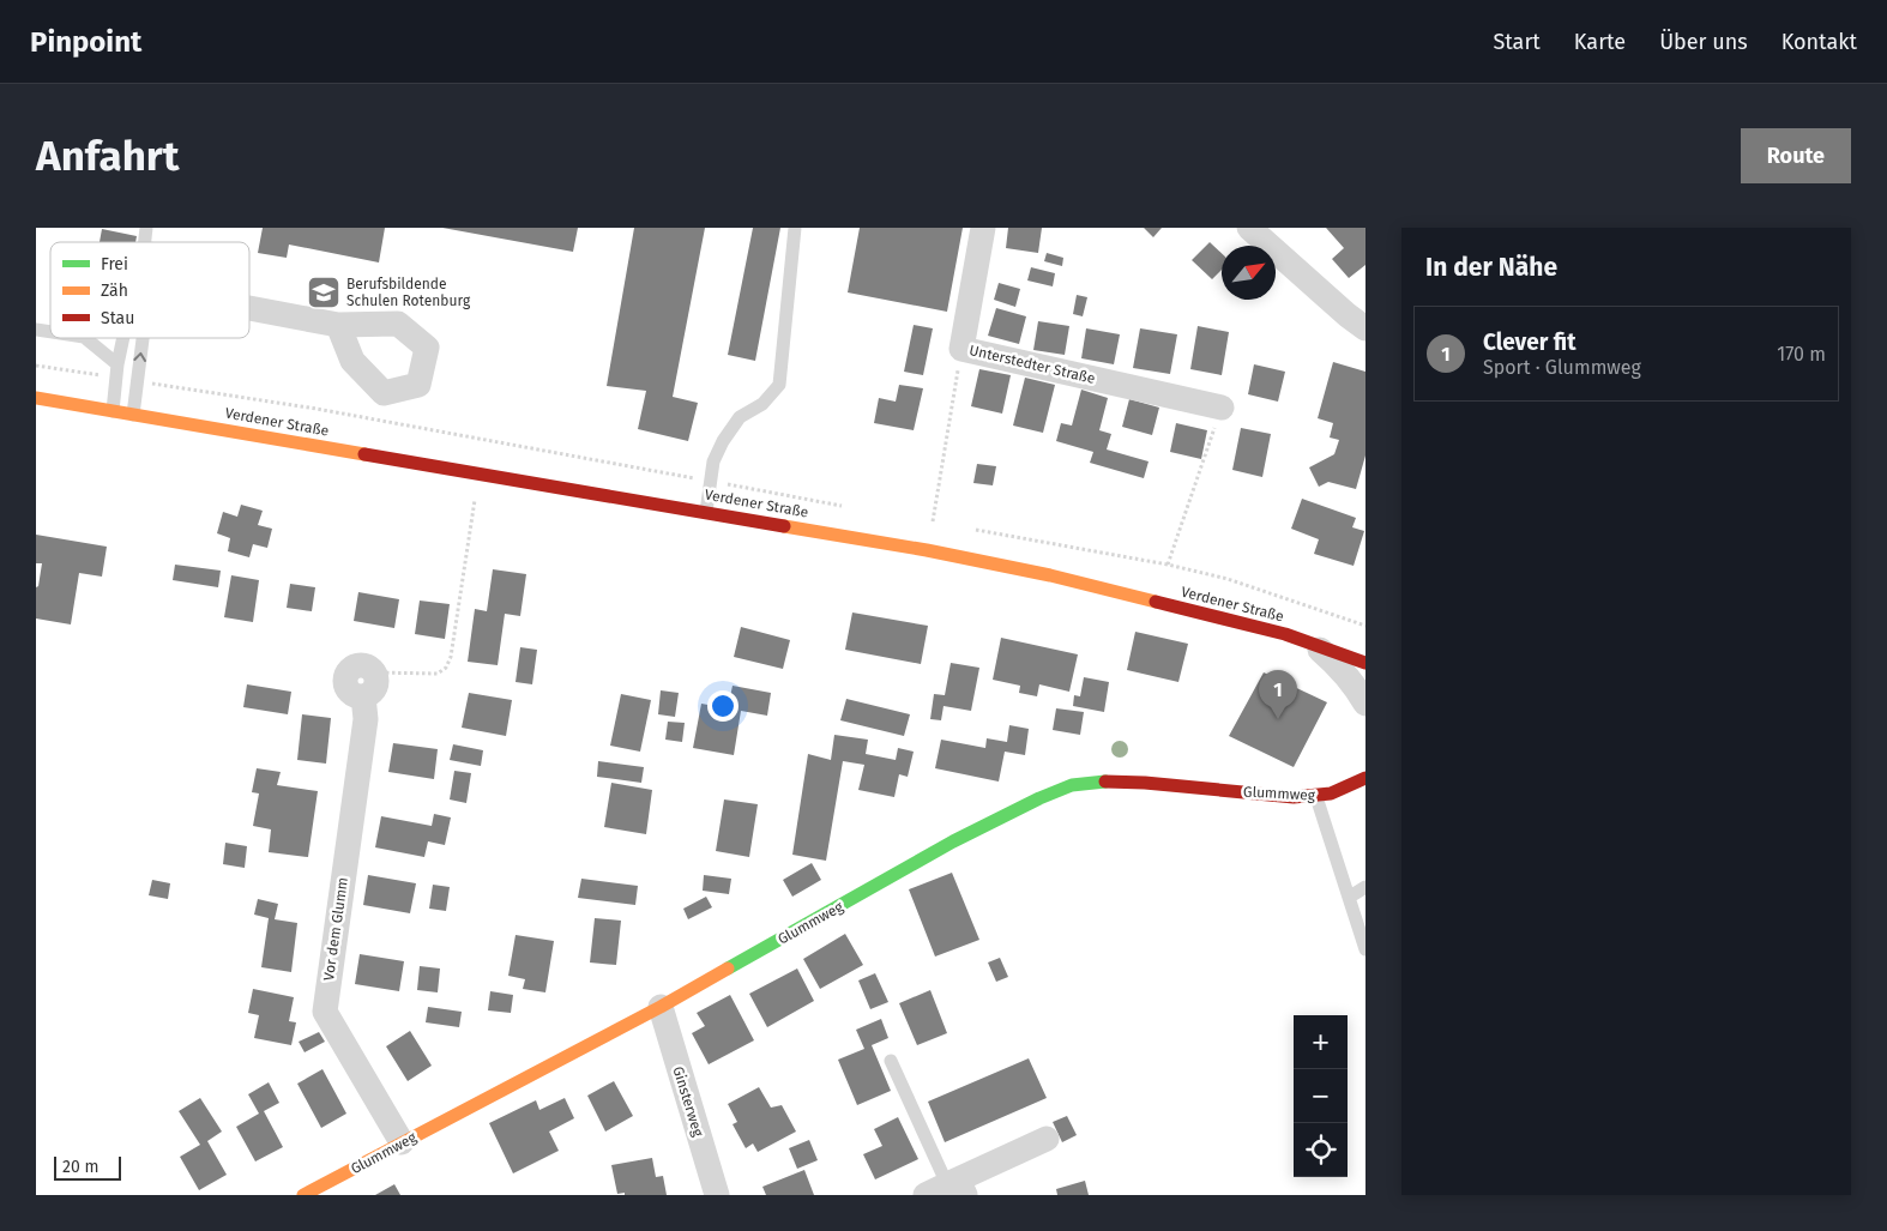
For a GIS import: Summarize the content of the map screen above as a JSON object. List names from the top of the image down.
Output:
{
  "streets": {
    "main road": ["Verdener Straße", "Glummweg"],
    "street": ["Unterstedter Straße", "Vor dem Glumm", "Ginsterweg"]
  },
  "crossings": [
    ["Glummweg", "Vor dem Glumm"],
    ["Glummweg", "Ginsterweg"]
  ],
  "places": {
    "school or university": ["Berufsbildende Schulen Rotenburg"]
  },
  "legend": ["Frei", "Zäh", "Stau"],
  "scale_bar": "20 m",
  "north": "top right",
  "page": {
    "header": "Pinpoint",
    "nav": [
      "Start",
      "Karte",
      "Über uns",
      "Kontakt"
    ],
    "buttons": "Route",
    "title": "Anfahrt",
    "heading": "In der Nähe",
    "list": [
      {
        "mark": "1",
        "name": "Clever fit",
        "note": "Sport · Glummweg",
        "value": "170 m"
      }
    ],
    "pins": "1",
    "map_buttons": ["+", "−"],
    "scale": "20 m"
  }
}
